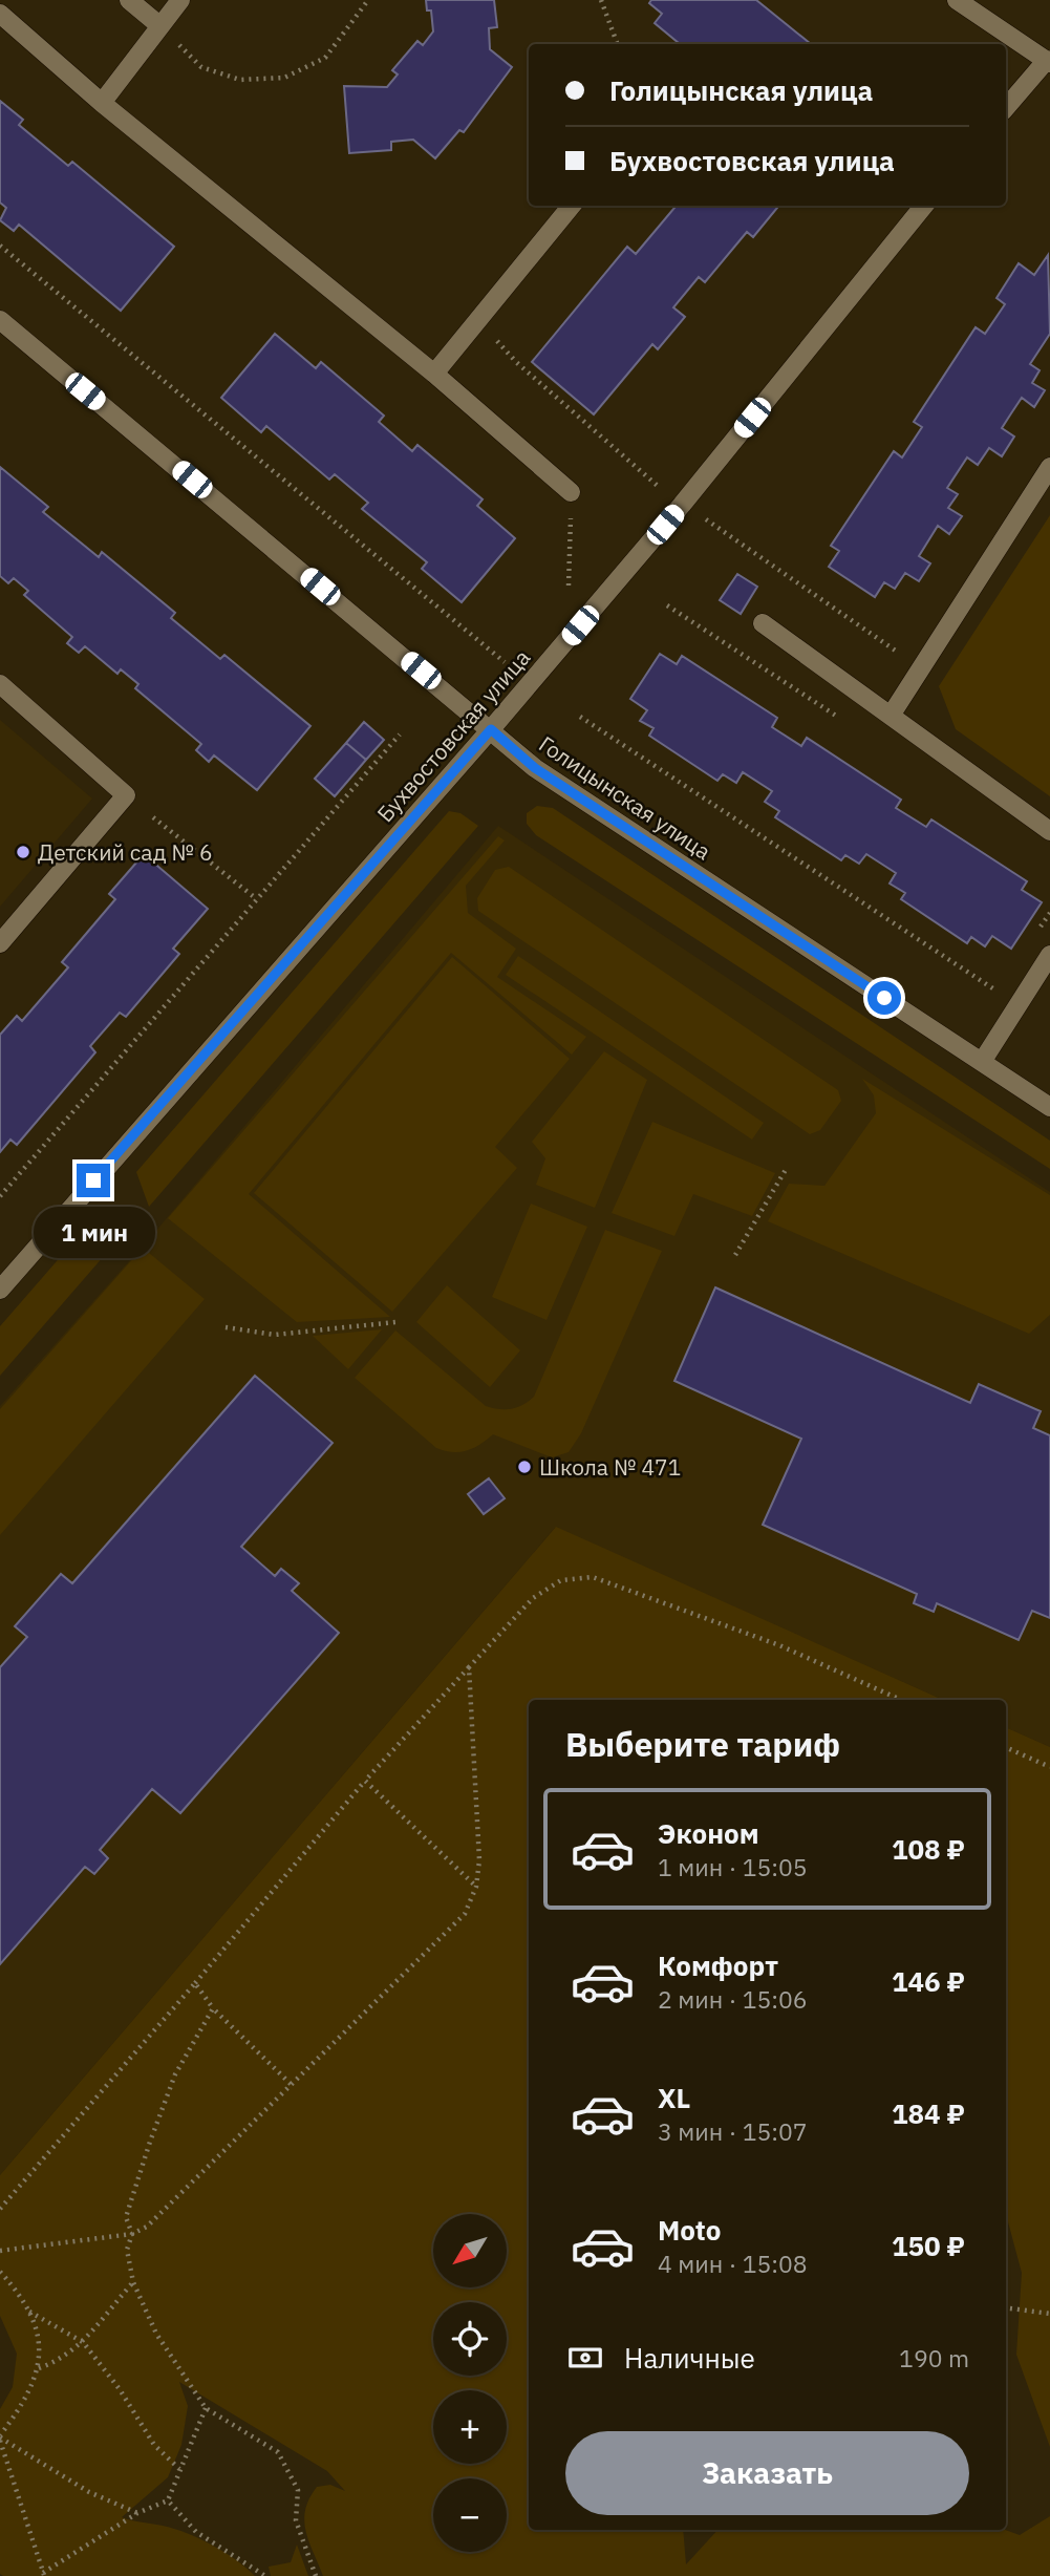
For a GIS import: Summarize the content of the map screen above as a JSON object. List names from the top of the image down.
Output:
{
  "streets": {
    "street": ["Бухвостовская улица", "Голицынская улица"]
  },
  "crossings": [
    ["Бухвостовская улица", "Голицынская улица"]
  ],
  "places": ["Детский сад № 6", "Школа № 471"],
  "north": "bottom left",
  "page": {
    "banner": ["Голицынская улица", "Бухвостовская улица"],
    "bubble": "1 мин",
    "heading": "Выберите тариф",
    "list": [
      {
        "name": "Эконом",
        "note": "1 мин · 15:05",
        "value": "108 ₽"
      },
      {
        "name": "Комфорт",
        "note": "2 мин · 15:06",
        "value": "146 ₽"
      },
      {
        "name": "XL",
        "note": "3 мин · 15:07",
        "value": "184 ₽"
      },
      {
        "name": "Moto",
        "note": "4 мин · 15:08",
        "value": "150 ₽"
      }
    ],
    "map_buttons": ["+", "−"],
    "pay": ["Наличные", "190 m"],
    "buttons": "Заказать"
  }
}
